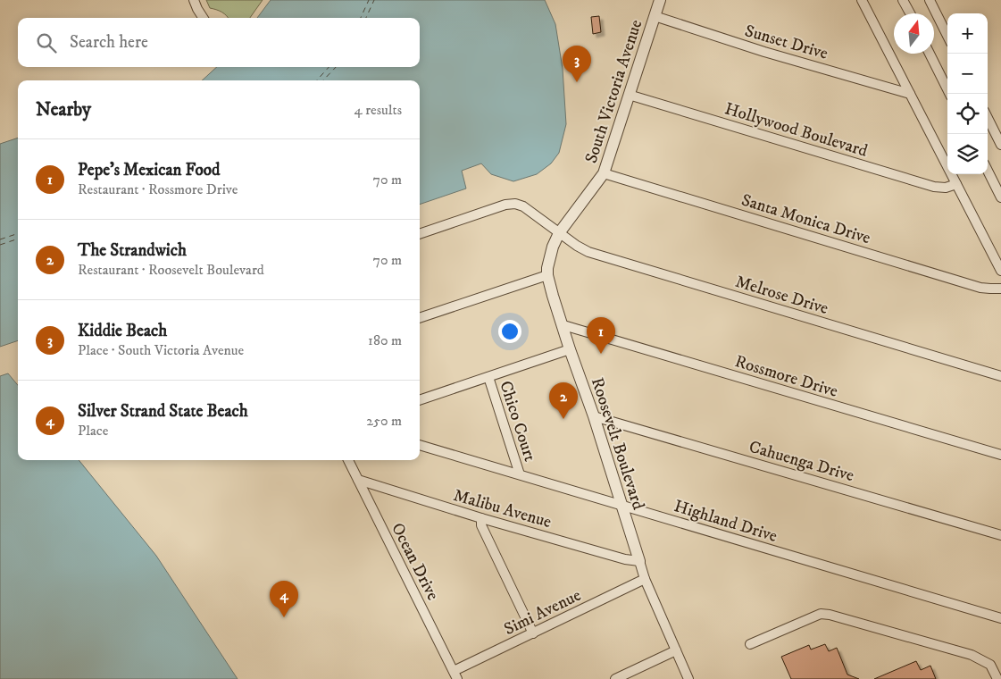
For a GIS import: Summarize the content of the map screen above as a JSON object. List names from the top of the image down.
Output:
{
  "streets": {
    "street": [
      "Sunset Drive",
      "South Victoria Avenue",
      "Hollywood Boulevard",
      "Santa Monica Drive",
      "Melrose Drive",
      "Rossmore Drive",
      "Chico Court",
      "Roosevelt Boulevard",
      "Cahuenga Drive",
      "Malibu Avenue",
      "Highland Drive",
      "Ocean Drive",
      "Simi Avenue"
    ]
  },
  "crossings": [
    ["Sunset Drive", "South Victoria Avenue"],
    ["South Victoria Avenue", "Hollywood Boulevard"],
    ["South Victoria Avenue", "Santa Monica Drive"],
    ["South Victoria Avenue", "Melrose Drive"],
    ["South Victoria Avenue", "Roosevelt Boulevard"],
    ["Melrose Drive", "Roosevelt Boulevard"],
    ["Rossmore Drive", "Roosevelt Boulevard"],
    ["Chico Court", "Highland Drive"],
    ["Roosevelt Boulevard", "Cahuenga Drive"],
    ["Roosevelt Boulevard", "Malibu Avenue"],
    ["Roosevelt Boulevard", "Highland Drive"],
    ["Malibu Avenue", "Ocean Drive"],
    ["Ocean Drive", "Simi Avenue"]
  ],
  "north": "top",
  "page": {
    "map_buttons": ["+", "−"],
    "search": "Search here",
    "pins": [
      "3",
      "1",
      "2",
      "4"
    ],
    "heading": ["Nearby", "4 results"],
    "list": [
      {
        "mark": "1",
        "name": "Pepe's Mexican Food",
        "note": "Restaurant · Rossmore Drive",
        "value": "70 m"
      },
      {
        "mark": "2",
        "name": "The Strandwich",
        "note": "Restaurant · Roosevelt Boulevard",
        "value": "70 m"
      },
      {
        "mark": "3",
        "name": "Kiddie Beach",
        "note": "Place · South Victoria Avenue",
        "value": "180 m"
      },
      {
        "mark": "4",
        "name": "Silver Strand State Beach",
        "note": "Place",
        "value": "250 m"
      }
    ]
  }
}
